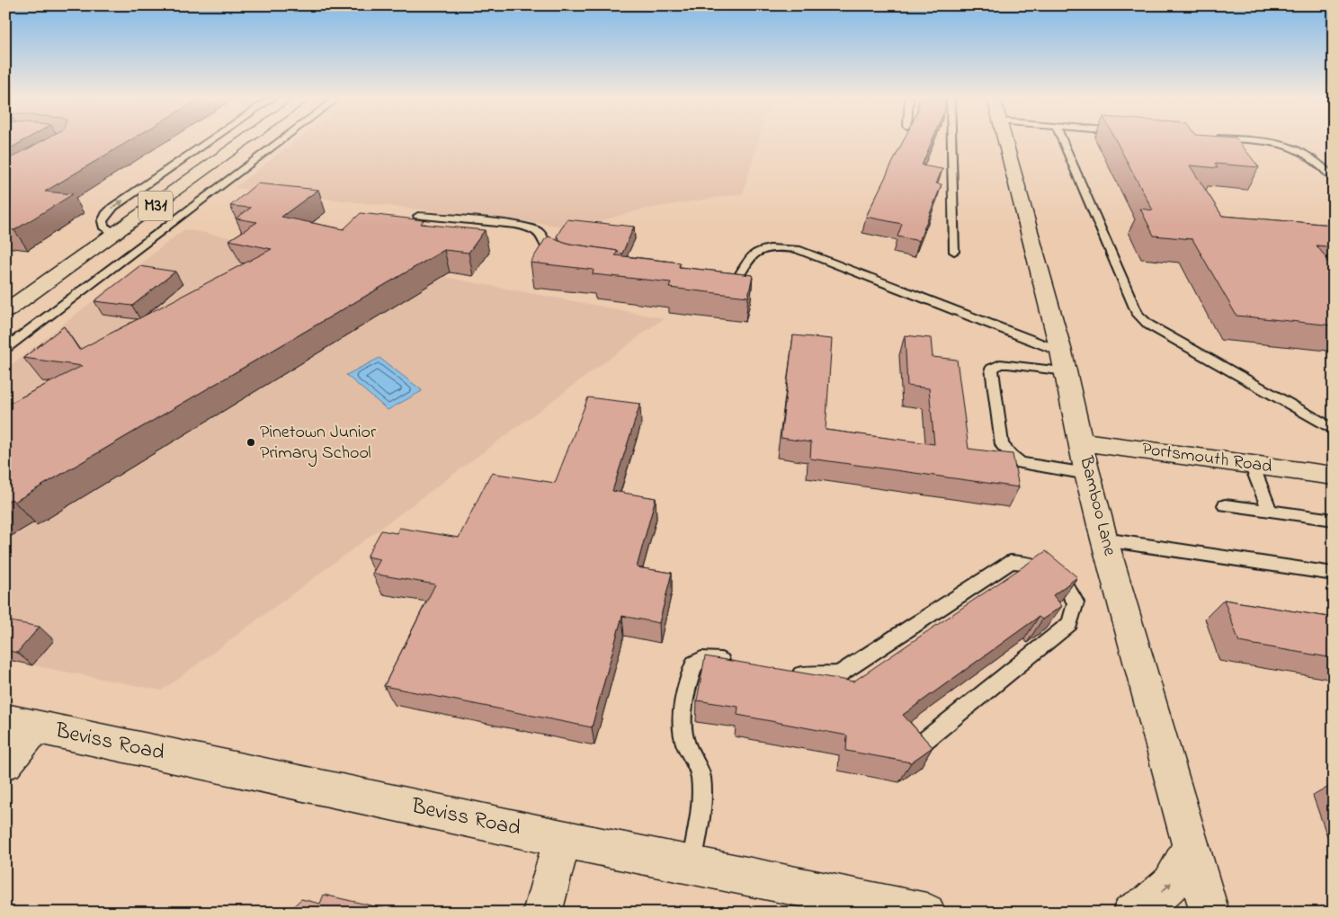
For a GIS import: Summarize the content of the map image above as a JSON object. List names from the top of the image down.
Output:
{
  "streets": {
    "street": [
      "M31",
      "Portsmouth Road",
      "Bamboo Lane",
      "Beviss Road"
    ]
  },
  "crossings": [
    ["Portsmouth Road", "Bamboo Lane"]
  ],
  "places": ["Pinetown Junior Primary School"]
}
